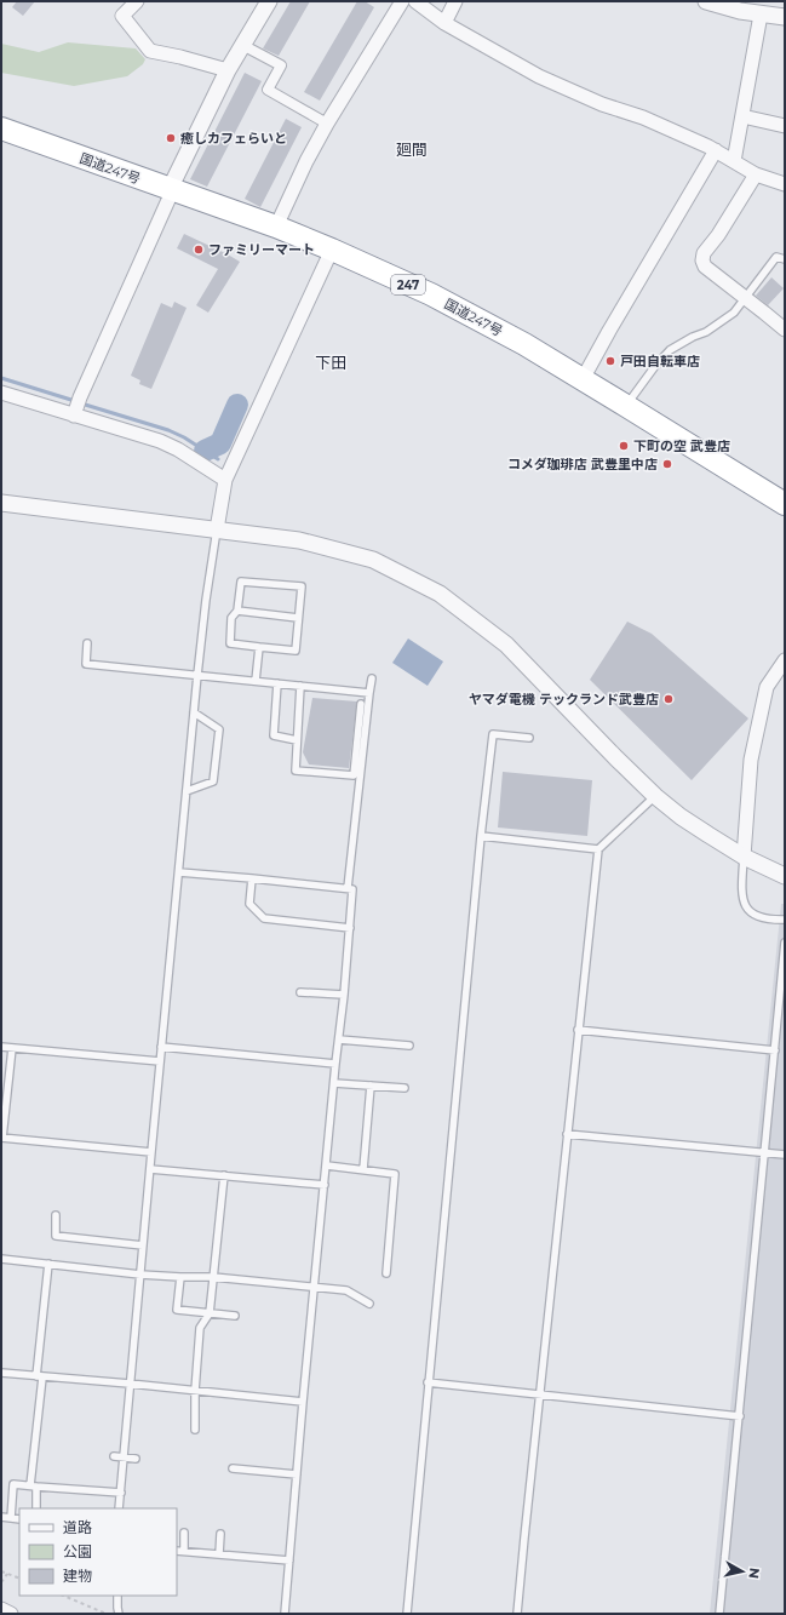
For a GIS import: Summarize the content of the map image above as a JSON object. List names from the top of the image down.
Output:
{
  "streets": {
    "highway": ["国道247号", "247"]
  },
  "districts": ["廻間", "下田"],
  "places": [
    "癒しカフェらいと",
    "ファミリーマート",
    "戸田自転車店",
    "下町の空 武豊店",
    "コメダ珈琲店 武豊里中店",
    "ヤマダ電機 テックランド武豊店"
  ],
  "legend": ["道路", "公園", "建物"],
  "north": "right"
}
